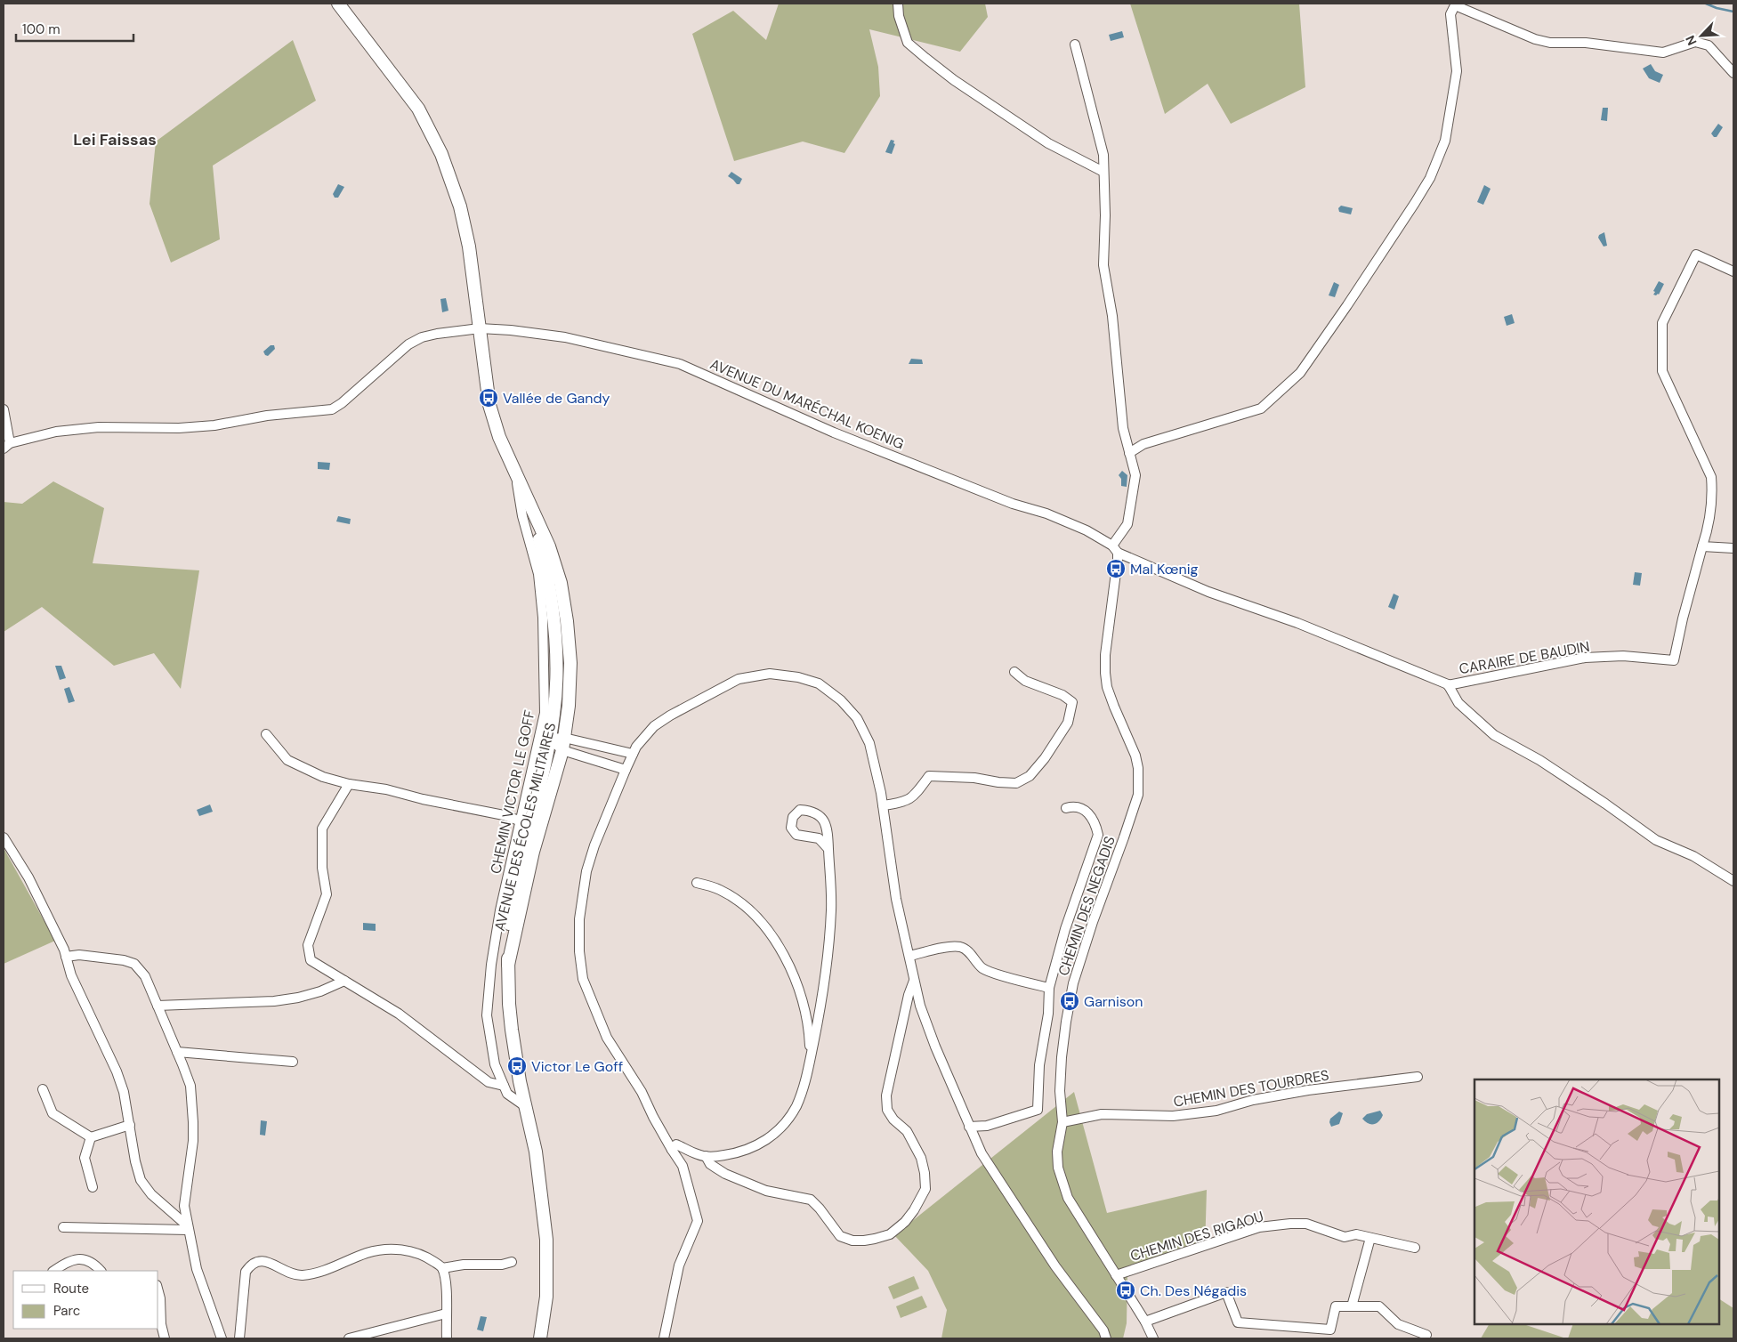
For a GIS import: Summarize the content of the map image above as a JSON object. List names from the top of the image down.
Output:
{
  "streets": {
    "street": [
      "AVENUE DU MARÉCHAL KOENIG",
      "CARAIRE DE BAUDIN",
      "CHEMIN VICTOR LE GOFF",
      "AVENUE DES ÉCOLES MILITAIRES",
      "CHEMIN DES NEGADIS",
      "CHEMIN DES TOURDRES",
      "CHEMIN DES RIGAOU"
    ]
  },
  "crossings": [
    ["AVENUE DU MARÉCHAL KOENIG", "CARAIRE DE BAUDIN"],
    ["AVENUE DU MARÉCHAL KOENIG", "AVENUE DES ÉCOLES MILITAIRES"],
    ["AVENUE DU MARÉCHAL KOENIG", "CHEMIN DES NEGADIS"],
    ["CHEMIN VICTOR LE GOFF", "AVENUE DES ÉCOLES MILITAIRES"],
    ["CHEMIN DES NEGADIS", "CHEMIN DES TOURDRES"],
    ["CHEMIN DES NEGADIS", "CHEMIN DES RIGAOU"]
  ],
  "districts": ["Lei Faissas"],
  "places": {
    "bus stop": [
      "Vallée de Gandy",
      "Mal Kœnig",
      "Garnison",
      "Victor Le Goff",
      "Ch. Des Négadis"
    ]
  },
  "legend": ["Route", "Parc"],
  "scale_bar": "100 m",
  "north": "bottom left"
}
